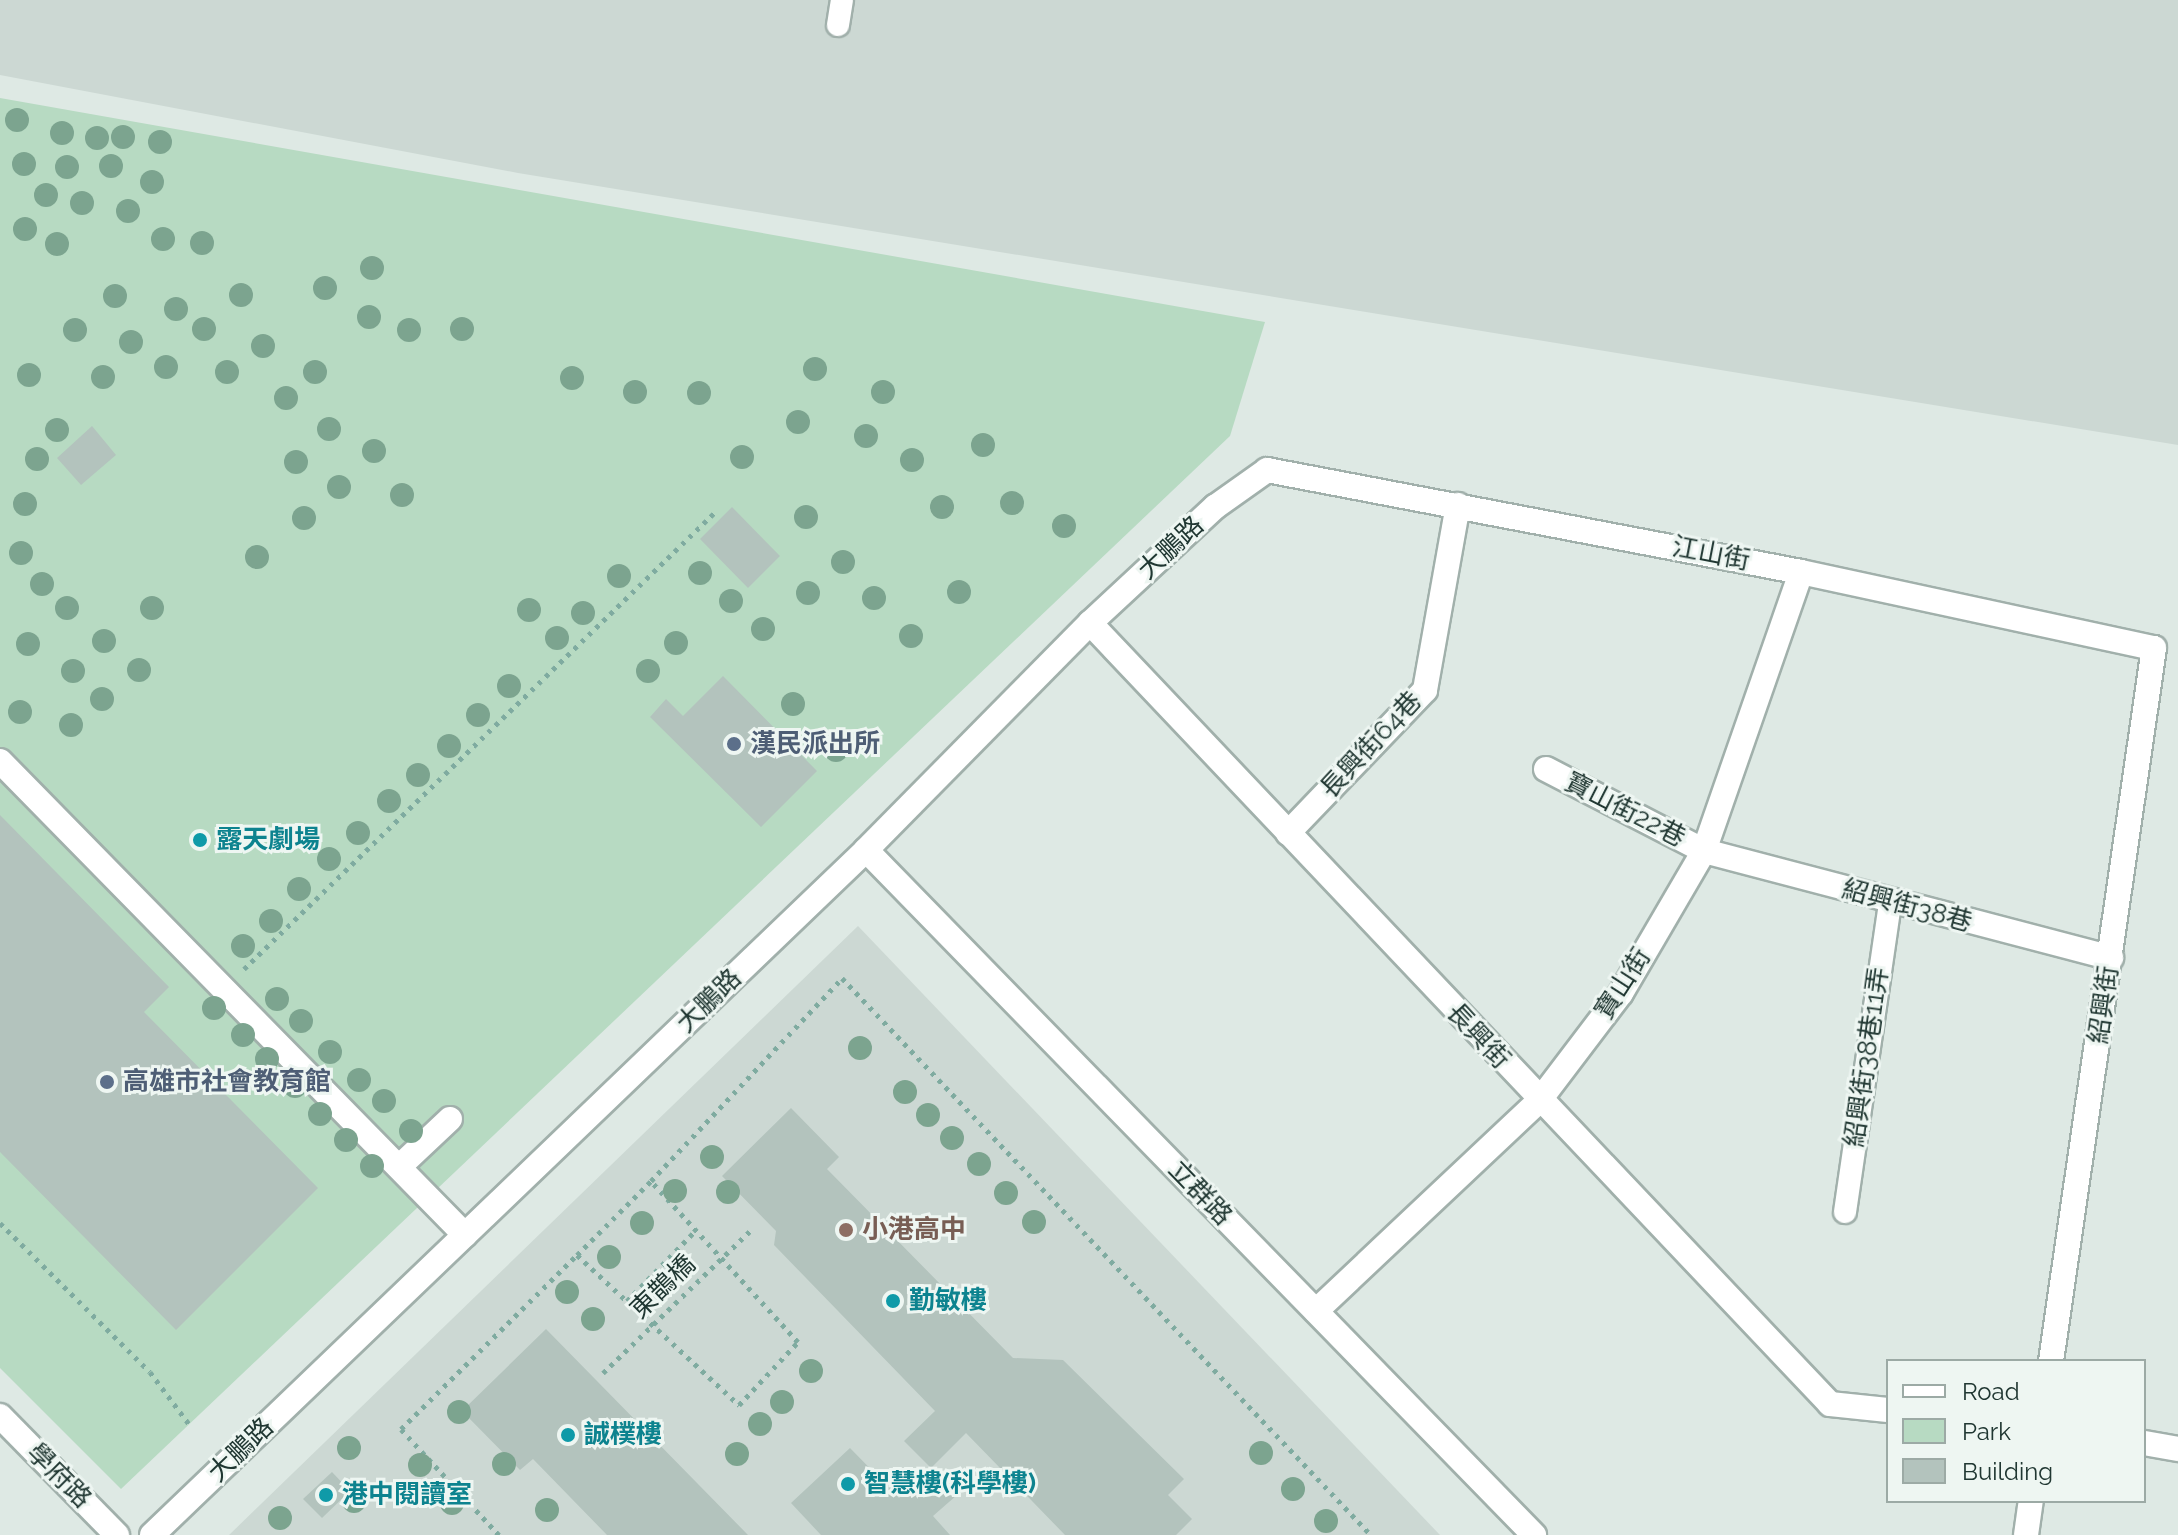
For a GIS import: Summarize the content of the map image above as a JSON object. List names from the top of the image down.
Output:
{
  "streets": {
    "street": [
      "大鵬路",
      "江山街",
      "長興街64巷",
      "寶山街22巷",
      "紹興街38巷",
      "寶山街",
      "紹興街",
      "長興街",
      "立群路",
      "學府路"
    ],
    "lane": ["紹興街38巷11弄"],
    "path": ["東鵲橋"]
  },
  "crossings": [
    ["大鵬路", "江山街"],
    ["大鵬路", "長興街"],
    ["大鵬路", "立群路"],
    ["江山街", "長興街64巷"],
    ["江山街", "寶山街"],
    ["江山街", "紹興街"],
    ["長興街64巷", "長興街"],
    ["寶山街22巷", "紹興街38巷"],
    ["寶山街22巷", "寶山街"],
    ["紹興街38巷", "寶山街"],
    ["紹興街38巷", "紹興街"],
    ["紹興街38巷", "紹興街38巷11弄"],
    ["寶山街", "長興街"],
    ["寶山街", "立群路"]
  ],
  "places": [
    "漢民派出所",
    "露天劇場",
    "高雄市社會教育館",
    "小港高中",
    "勤敏樓",
    "誠樸樓",
    "智慧樓(科學樓)",
    "港中閱讀室"
  ],
  "legend": ["Road", "Park", "Building"]
}
